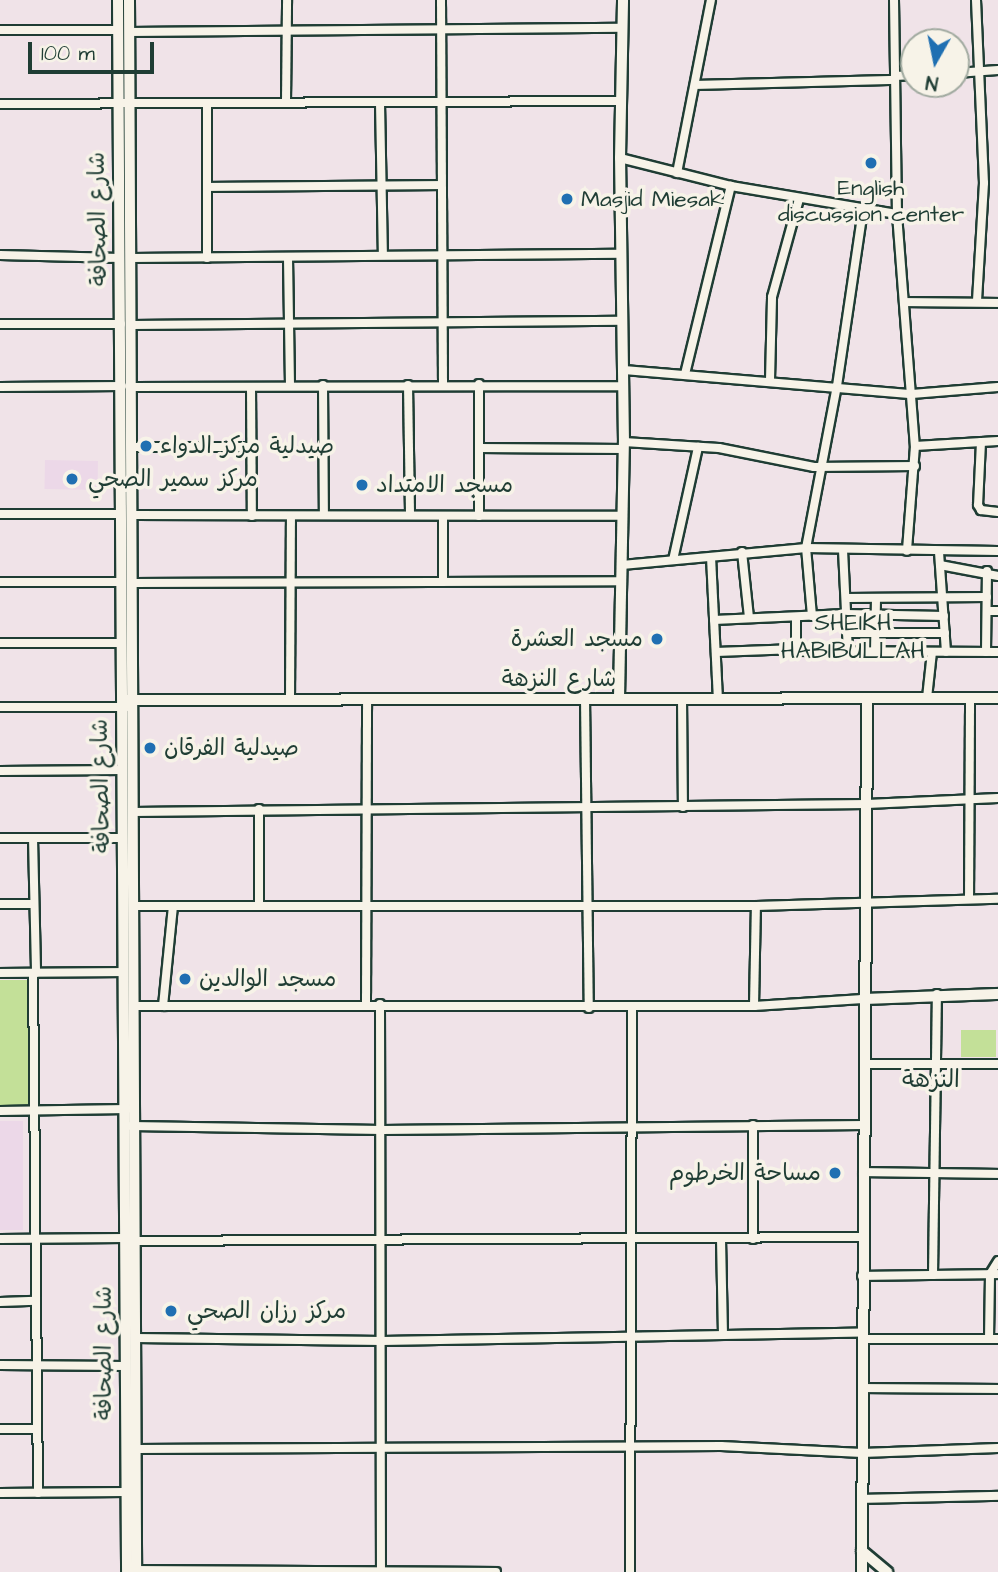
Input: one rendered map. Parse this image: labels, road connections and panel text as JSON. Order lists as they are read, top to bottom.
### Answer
{
  "streets": {
    "main road": ["شارع الصحافة"],
    "street": ["شارع النزهة"]
  },
  "crossings": [
    ["شارع الصحافة", "شارع النزهة"]
  ],
  "districts": ["SHEIKH HABIBULLAH", "النزهة"],
  "places": [
    "English discussion center",
    "Masjid Miesak",
    "صيدلية مركز الدواء",
    "مركز سمير الصحي",
    "مسجد الامتداد",
    "مسجد العشرة",
    "صيدلية الفرقان",
    "مسجد الوالدين",
    "مساحة الخرطوم",
    "مركز رزان الصحي"
  ],
  "scale_bar": "100 m",
  "north": "bottom"
}
